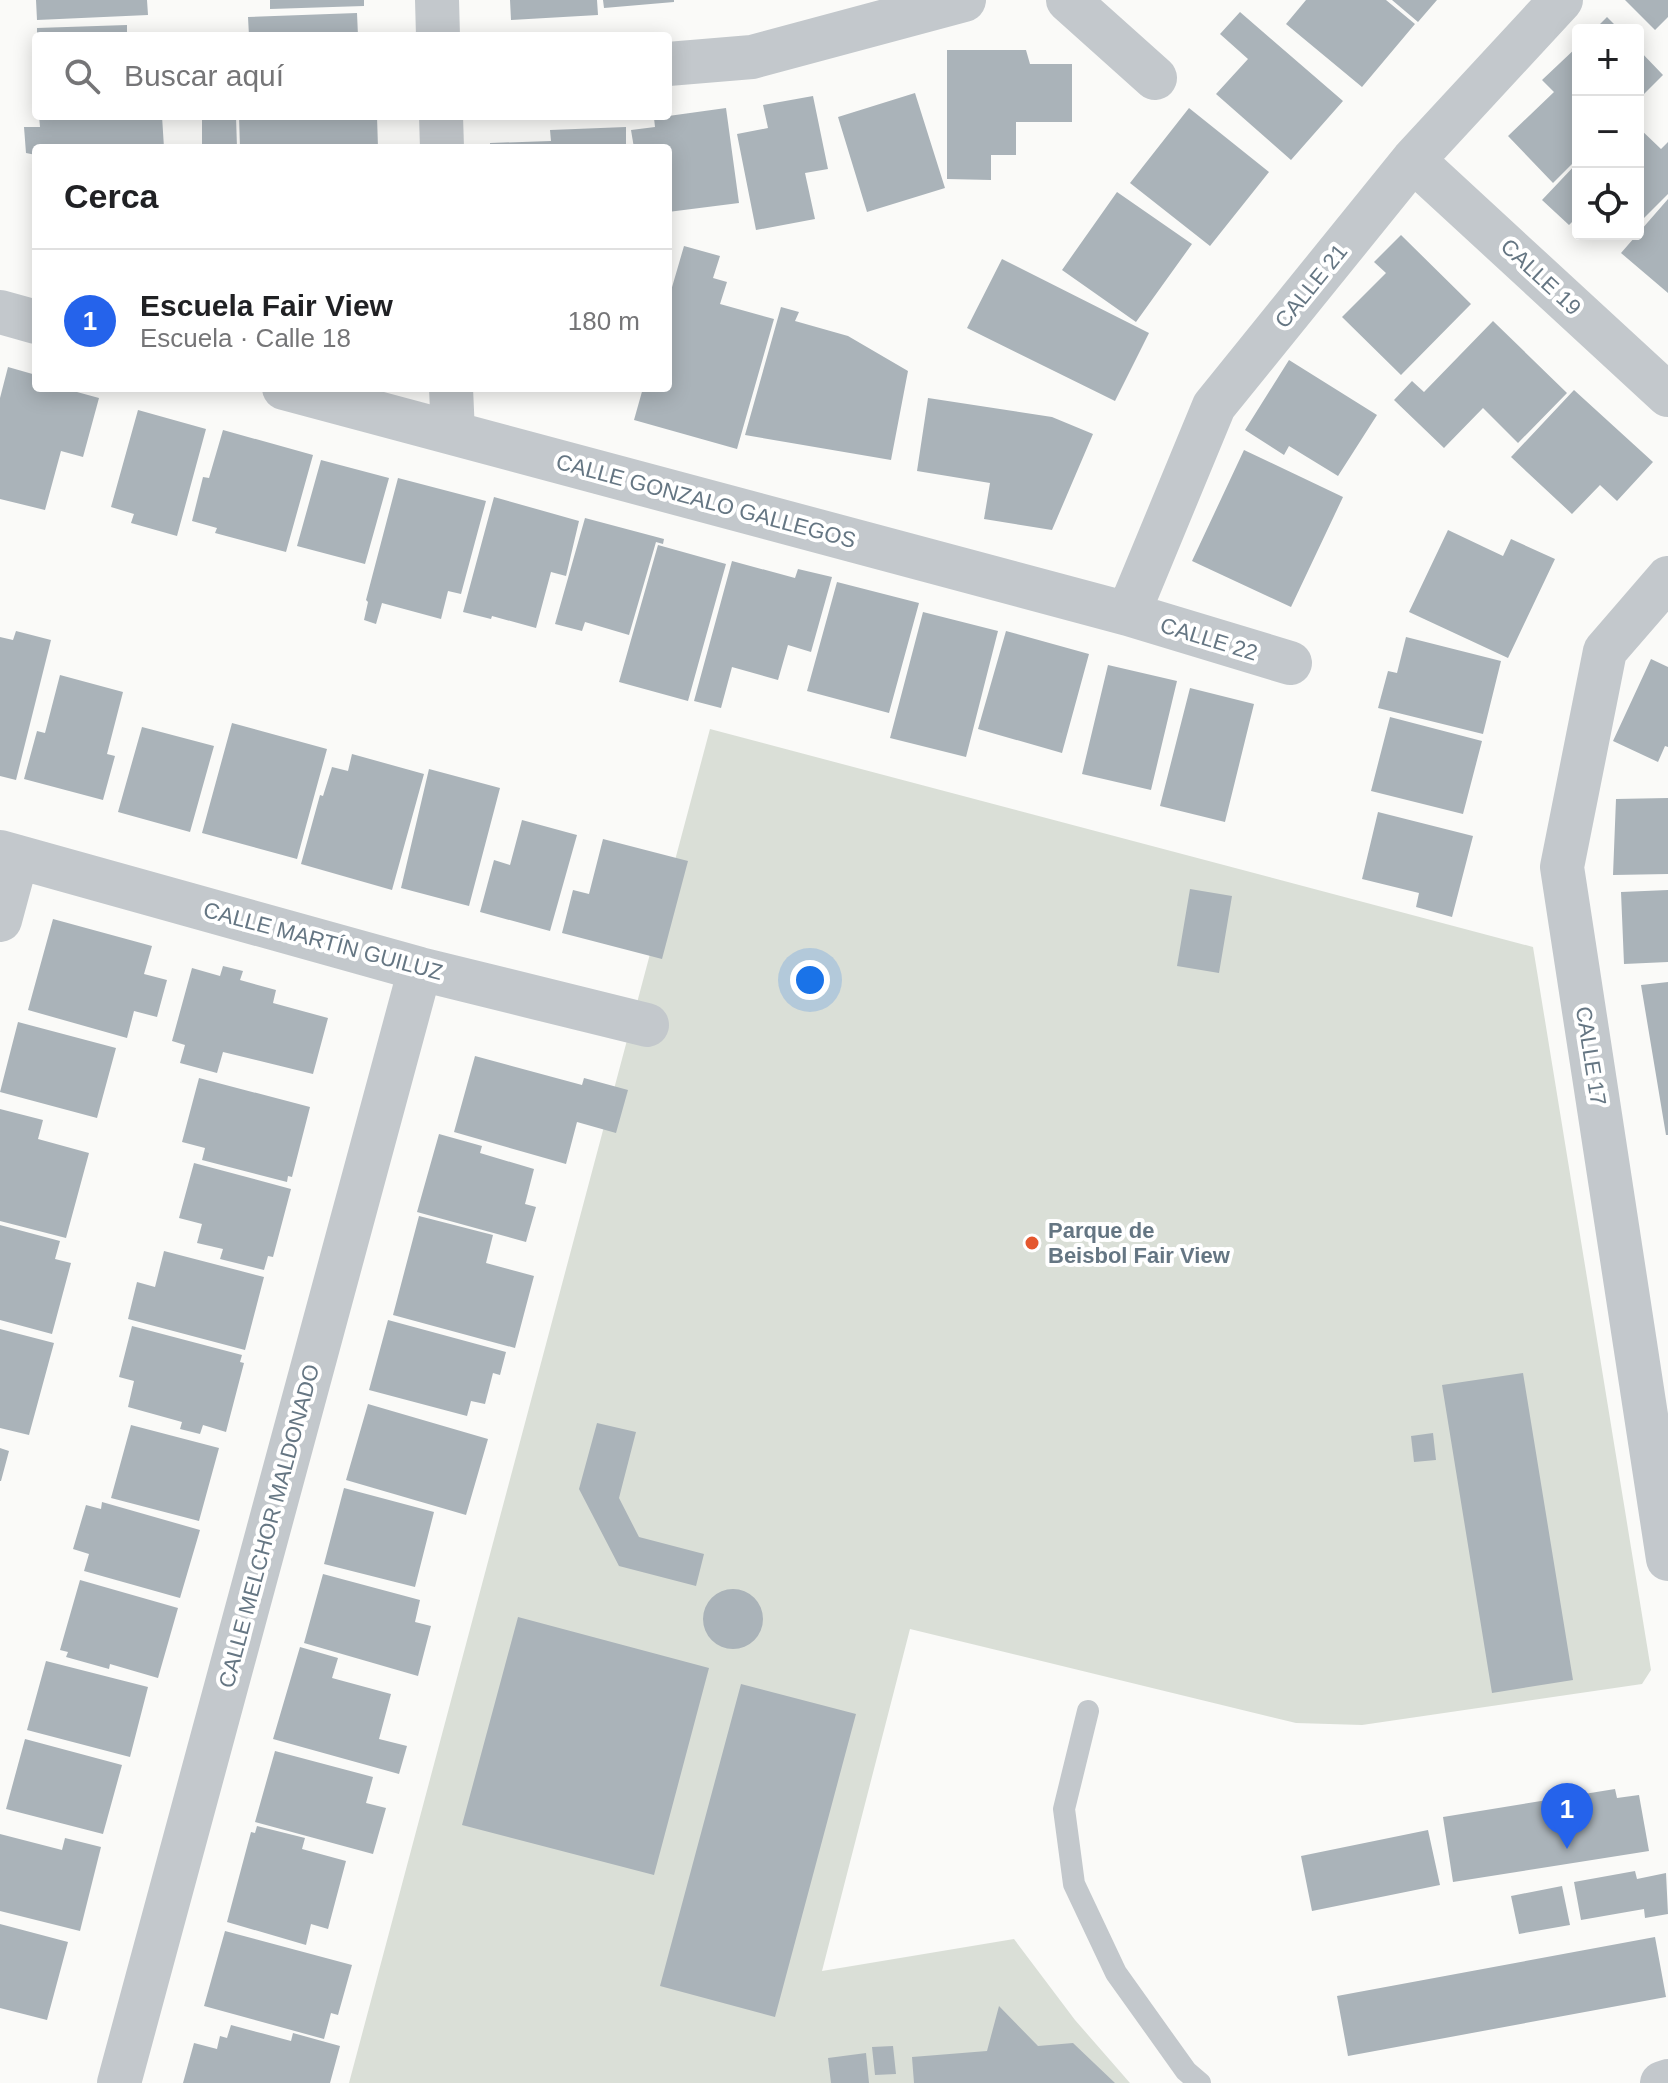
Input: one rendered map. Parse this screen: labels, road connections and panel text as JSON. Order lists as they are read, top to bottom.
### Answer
{
  "streets": {
    "street": [
      "CALLE 19",
      "CALLE 21",
      "CALLE GONZALO GALLEGOS",
      "CALLE 22",
      "CALLE MARTÍN GUILUZ",
      "CALLE 17",
      "CALLE MELCHOR MALDONADO"
    ]
  },
  "crossings": [
    ["CALLE 19", "CALLE 21"],
    ["CALLE 21", "CALLE GONZALO GALLEGOS"],
    ["CALLE 21", "CALLE 22"],
    ["CALLE GONZALO GALLEGOS", "CALLE 22"],
    ["CALLE MARTÍN GUILUZ", "CALLE MELCHOR MALDONADO"]
  ],
  "places": ["Parque de Beisbol Fair View"],
  "page": {
    "map_buttons": ["+", "−"],
    "search": "Buscar aquí",
    "heading": "Cerca",
    "list": [
      {
        "mark": "1",
        "name": "Escuela Fair View",
        "note": "Escuela · Calle 18",
        "value": "180 m"
      }
    ],
    "pins": "1"
  }
}
